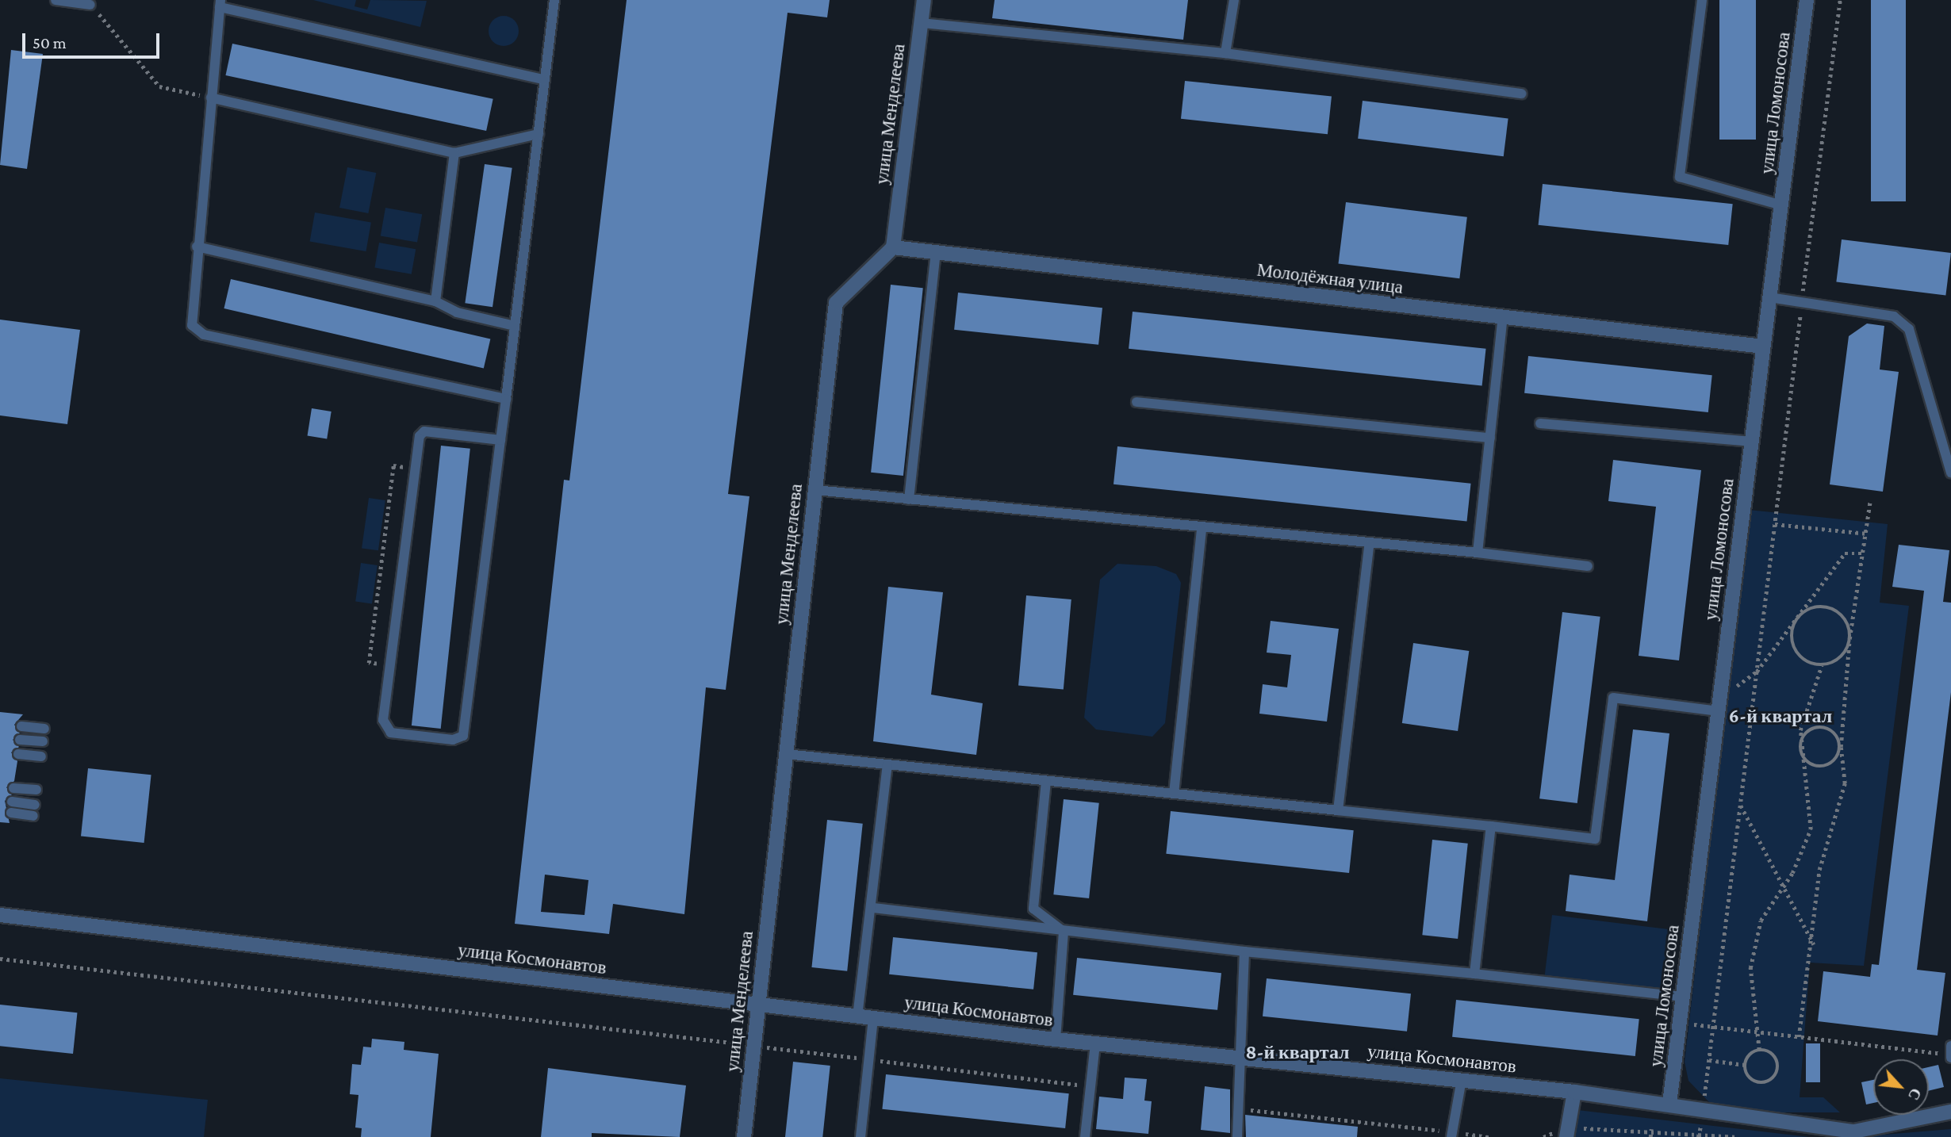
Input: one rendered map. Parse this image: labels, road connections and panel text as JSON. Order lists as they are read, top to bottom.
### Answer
{
  "streets": {
    "street": [
      "улица Ломоносова",
      "улица Менделеева",
      "Молодёжная улица",
      "улица Космонавтов"
    ]
  },
  "crossings": [
    ["улица Ломоносова", "Молодёжная улица"],
    ["улица Ломоносова", "улица Космонавтов"],
    ["улица Менделеева", "Молодёжная улица"],
    ["улица Менделеева", "улица Космонавтов"]
  ],
  "districts": ["6-й квартал", "8-й квартал"],
  "scale_bar": "50 m",
  "north": "bottom right"
}
